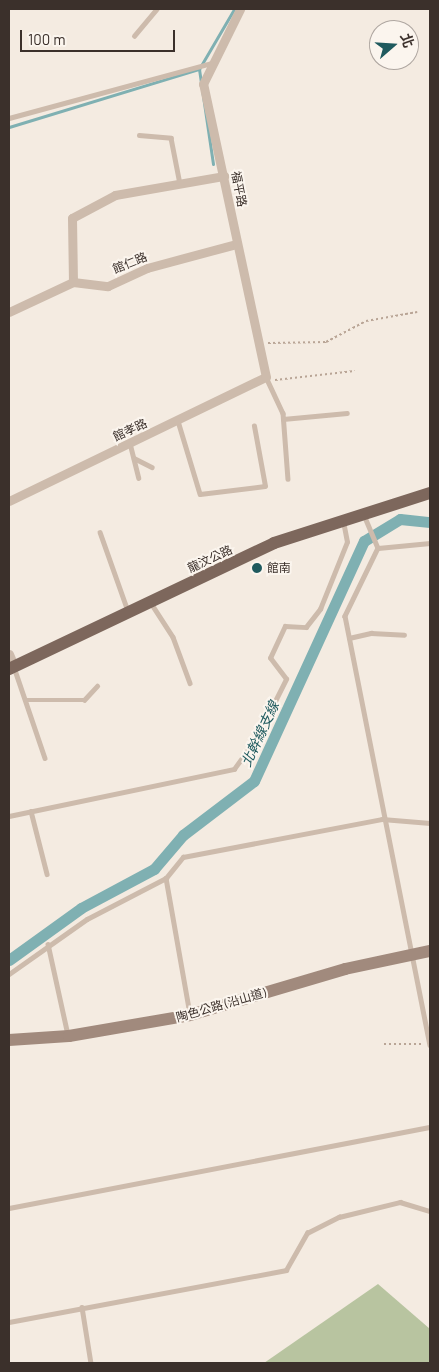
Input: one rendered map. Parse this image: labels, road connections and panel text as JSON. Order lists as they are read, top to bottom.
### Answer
{
  "streets": {
    "main road": ["龍汶公路", "陶色公路 (沿山道)"],
    "street": ["福平路", "館仁路", "館孝路"]
  },
  "crossings": [
    ["福平路", "館仁路"],
    ["福平路", "館孝路"]
  ],
  "water": ["北幹線支線"],
  "places": ["館南"],
  "scale_bar": "100 m",
  "north": "right"
}
